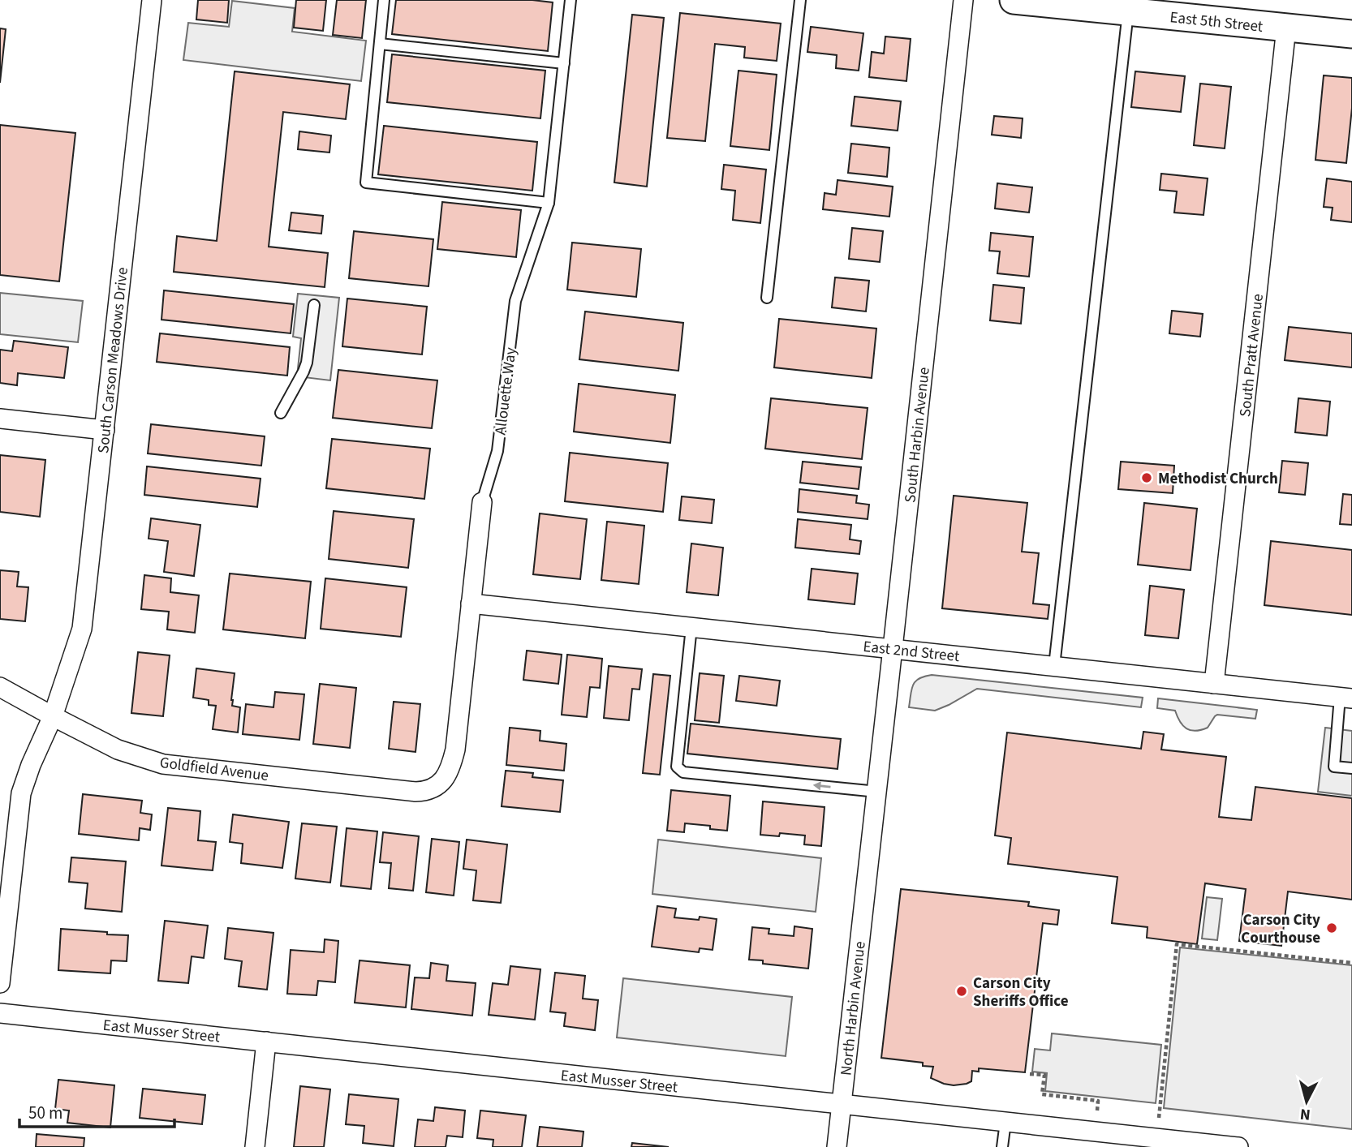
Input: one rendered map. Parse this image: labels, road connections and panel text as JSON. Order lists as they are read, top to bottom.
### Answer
{
  "streets": {
    "main road": ["East 5th Street"],
    "street": [
      "South Pratt Avenue",
      "South Carson Meadows Drive",
      "Allouette Way",
      "South Harbin Avenue",
      "East 2nd Street",
      "Goldfield Avenue",
      "North Harbin Avenue",
      "East Musser Street"
    ]
  },
  "crossings": [
    ["East 5th Street", "South Pratt Avenue"],
    ["South Pratt Avenue", "East 2nd Street"],
    ["South Carson Meadows Drive", "Goldfield Avenue"],
    ["Allouette Way", "East 2nd Street"],
    ["Allouette Way", "Goldfield Avenue"],
    ["South Harbin Avenue", "East 2nd Street"],
    ["South Harbin Avenue", "North Harbin Avenue"],
    ["North Harbin Avenue", "East Musser Street"]
  ],
  "places": ["Methodist Church", "Carson City Courthouse", "Carson City Sheriffs Office"],
  "scale_bar": "50 m",
  "north": "bottom"
}
